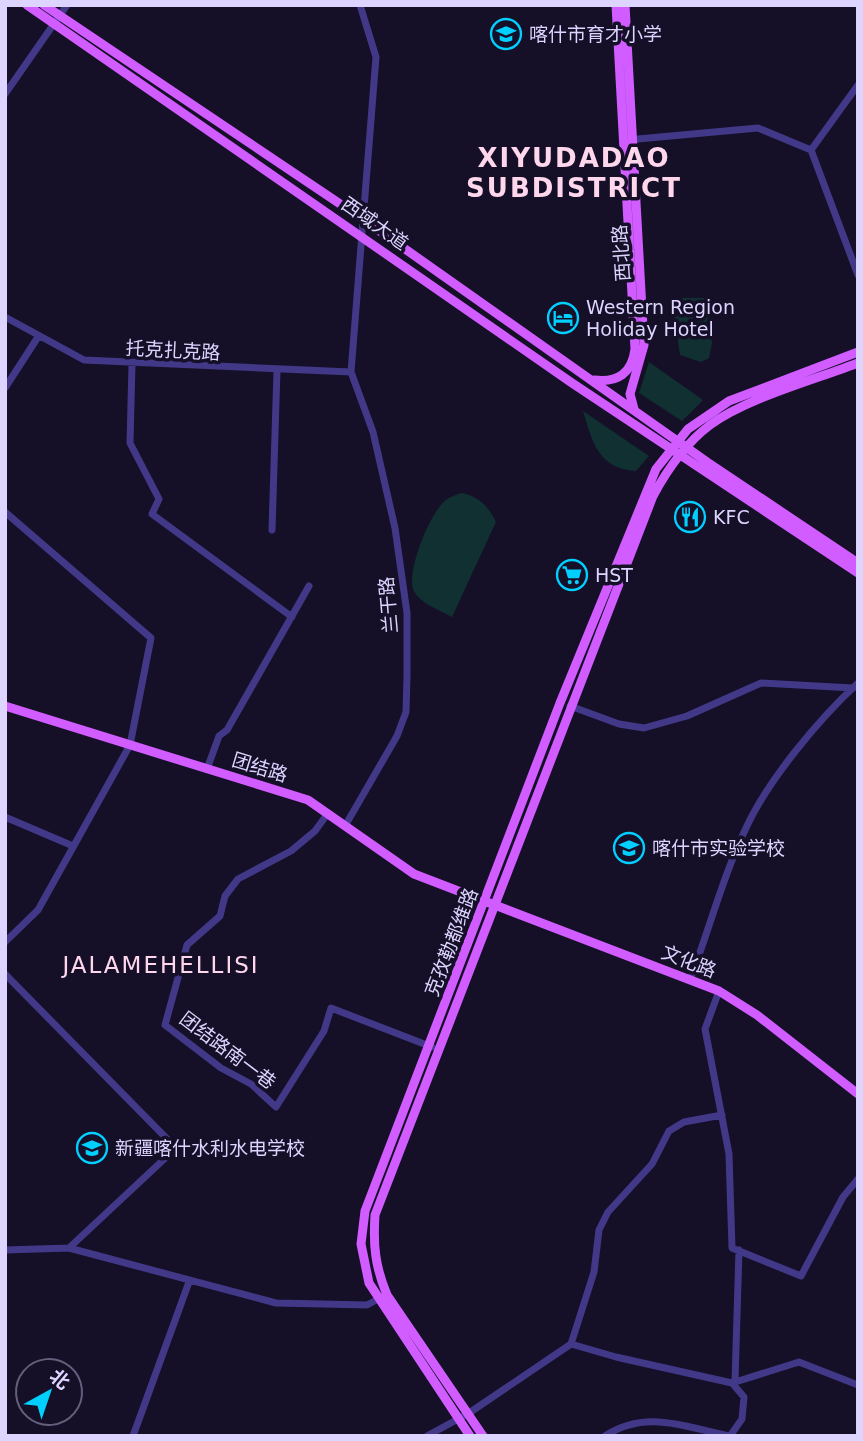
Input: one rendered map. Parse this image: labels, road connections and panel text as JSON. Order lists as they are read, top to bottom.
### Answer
{
  "streets": {
    "main road": [
      "西域大道",
      "西北路",
      "团结路",
      "克孜勒都维路",
      "文化路"
    ],
    "street": ["托克扎克路", "兰干路", "团结路南一巷"]
  },
  "crossings": [
    ["西域大道", "西北路"],
    ["西域大道", "克孜勒都维路"],
    ["托克扎克路", "兰干路"],
    ["兰干路", "团结路"],
    ["团结路", "克孜勒都维路"],
    ["团结路", "文化路"],
    ["团结路", "团结路南一巷"],
    ["克孜勒都维路", "文化路"],
    ["克孜勒都维路", "团结路南一巷"]
  ],
  "districts": ["XIYUDADAO SUBDISTRICT", "JALAMEHELLISI"],
  "places": {
    "school or university": ["喀什市育才小学", "喀什市实验学校", "新疆喀什水利水电学校"],
    "hotel": ["Western Region Holiday Hotel"],
    "restaurant": ["KFC"],
    "supermarket": ["HST"]
  },
  "north": "top right"
}
